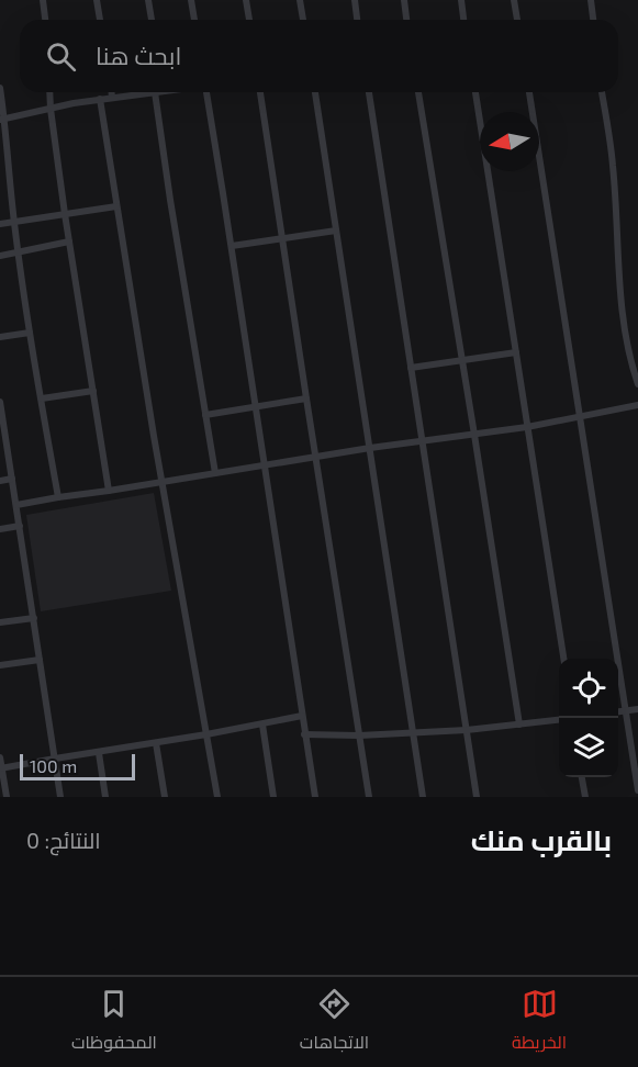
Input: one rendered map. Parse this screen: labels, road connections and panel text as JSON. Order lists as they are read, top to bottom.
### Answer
{
  "scale_bar": "100 m",
  "north": "left",
  "page": {
    "search": "ابحث هنا",
    "scale": "100 m",
    "heading": ["بالقرب منك", "النتائج: 0"],
    "nav": ["الخريطة", "الاتجاهات", "المحفوظات"]
  }
}
